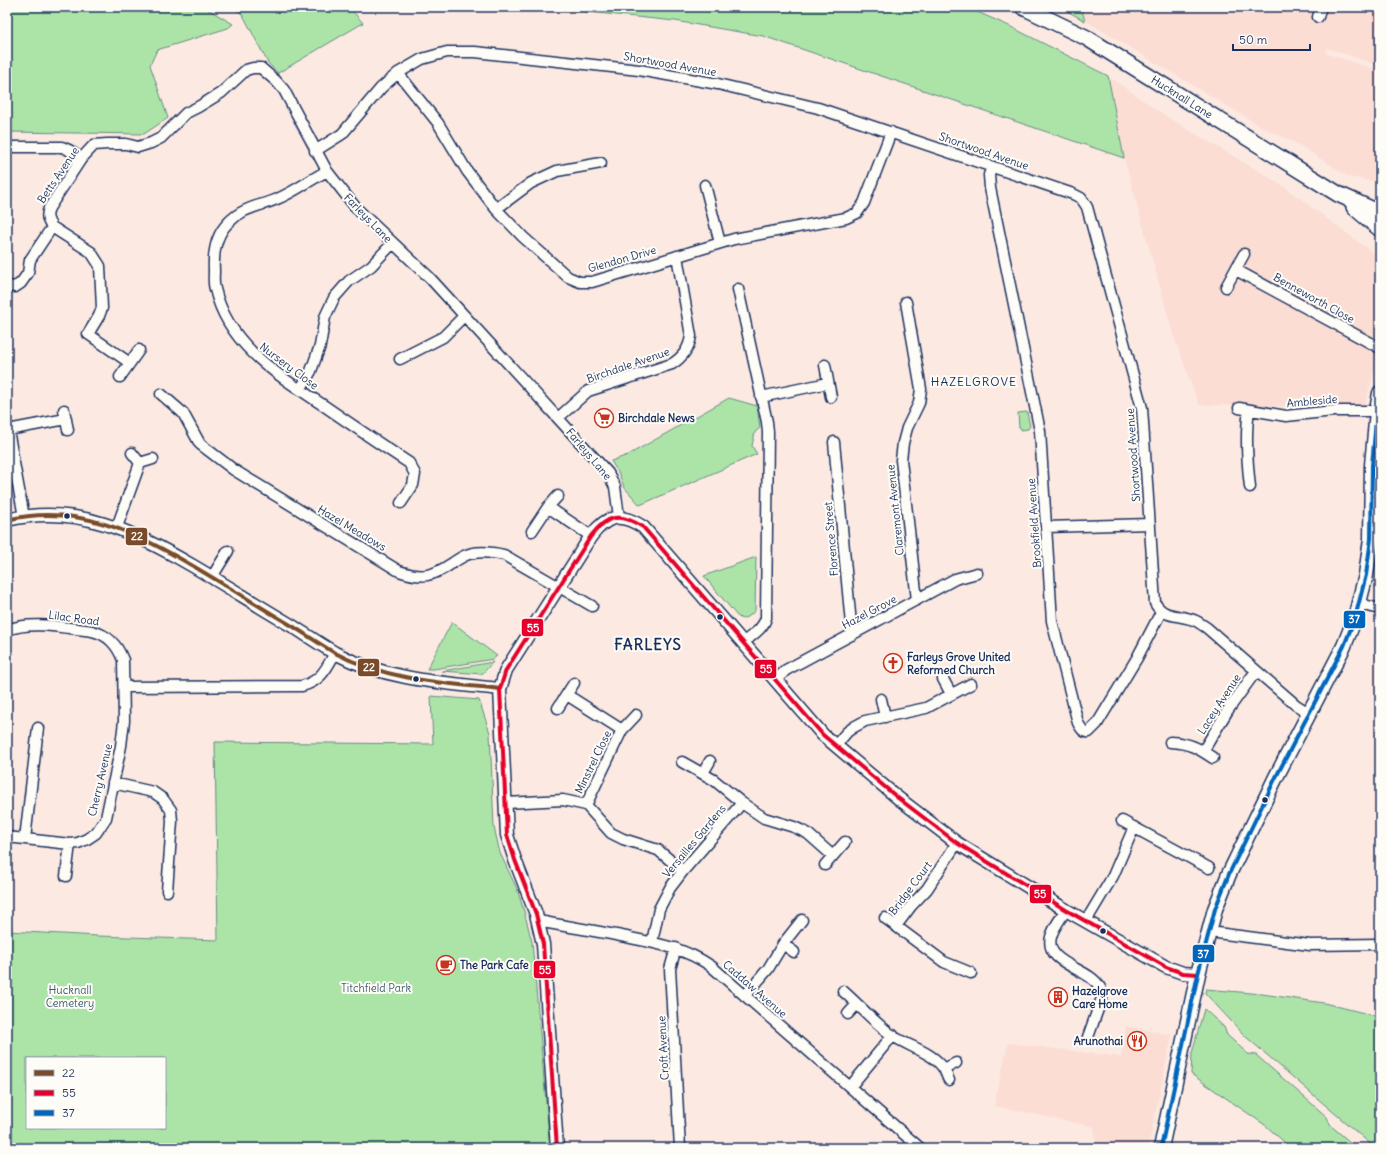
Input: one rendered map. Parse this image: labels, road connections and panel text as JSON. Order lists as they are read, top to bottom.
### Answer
{
  "streets": {
    "main road": ["Hucknall Lane"],
    "street": [
      "Shortwood Avenue",
      "Betts Avenue",
      "Farleys Lane",
      "Glendon Drive",
      "Benneworth Close",
      "Birchdale Avenue",
      "Nursery Close",
      "Ambleside",
      "Claremont Avenue",
      "Brookfield Avenue",
      "Hazel Meadows",
      "Florence Street",
      "Hazel Grove",
      "Lilac Road",
      "Lacey Avenue",
      "Minstrel Close",
      "Cherry Avenue",
      "Versailles Gardens",
      "Bridge Court",
      "Caddaw Avenue",
      "Croft Avenue"
    ]
  },
  "crossings": [
    ["Shortwood Avenue", "Farleys Lane"],
    ["Shortwood Avenue", "Glendon Drive"],
    ["Shortwood Avenue", "Brookfield Avenue"],
    ["Betts Avenue", "Farleys Lane"],
    ["Farleys Lane", "Birchdale Avenue"],
    ["Farleys Lane", "Nursery Close"],
    ["Glendon Drive", "Birchdale Avenue"],
    ["Claremont Avenue", "Hazel Grove"],
    ["Florence Street", "Hazel Grove"],
    ["Lilac Road", "Cherry Avenue"],
    ["Versailles Gardens", "Caddaw Avenue"],
    ["Caddaw Avenue", "Croft Avenue"]
  ],
  "districts": ["HAZELGROVE", "FARLEYS"],
  "parks": ["Titchfield Park", "Hucknall Cemetery"],
  "places": {
    "supermarket": ["Birchdale News"],
    "church": ["Farleys Grove United Reformed Church"],
    "cafe": ["The Park Cafe"],
    "building": ["Hazelgrove Care Home"],
    "restaurant": ["Arunothai"]
  },
  "lines": ["transit line 37", "transit line 22", "transit line 55"],
  "legend": ["22", "55", "37"],
  "scale_bar": "50 m"
}
